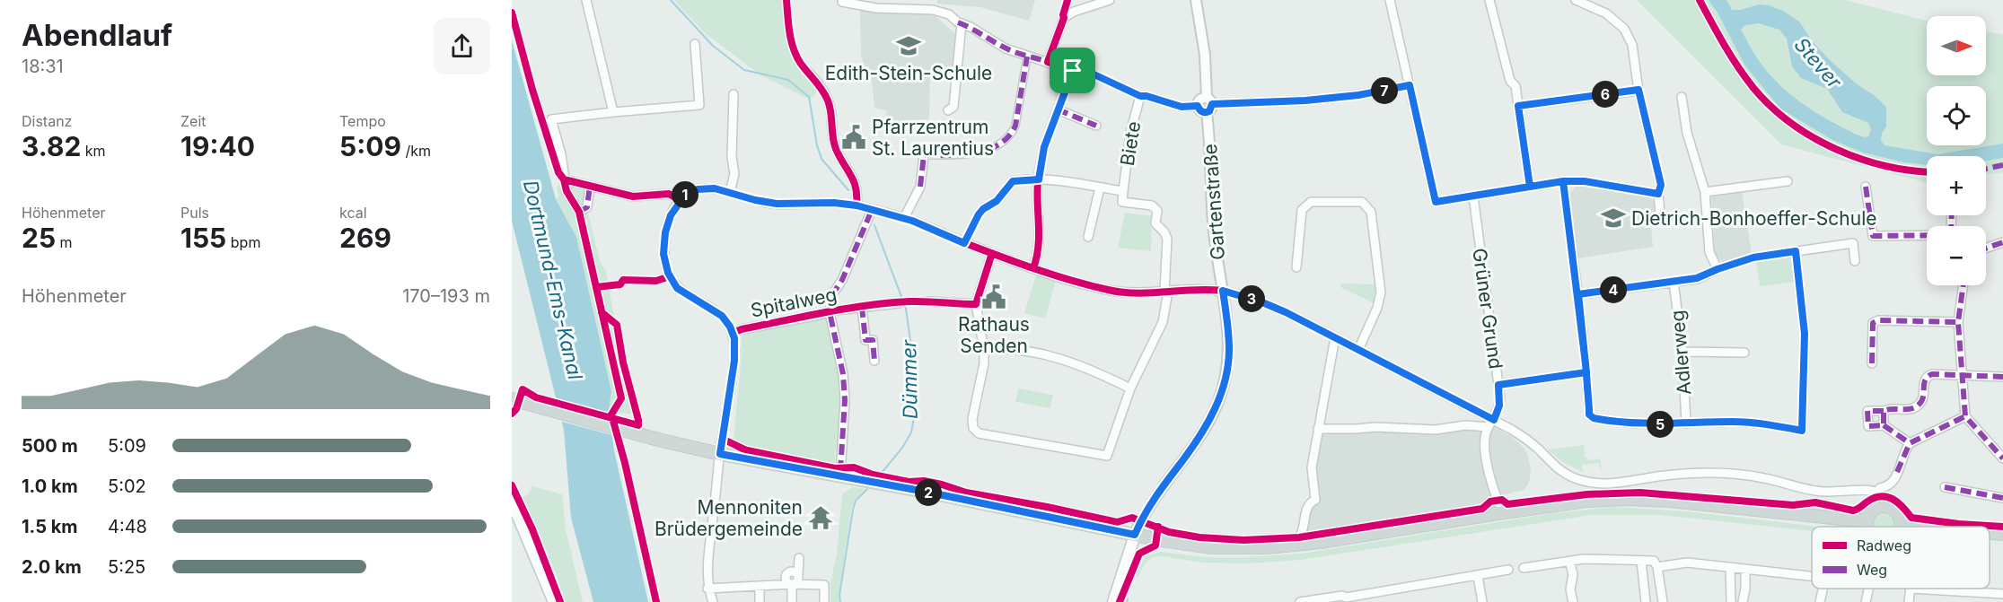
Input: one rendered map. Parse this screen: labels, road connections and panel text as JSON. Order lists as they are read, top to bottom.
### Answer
{
  "streets": {
    "street": [
      "Biete",
      "Gartenstraße",
      "Spitalweg",
      "Grüner Grund",
      "Adlerweg"
    ]
  },
  "water": ["Stever", "Dortmund-Ems-Kanal", "Dümmer"],
  "places": {
    "school or university": ["Edith-Stein-Schule", "Dietrich-Bonhoeffer-Schule"],
    "public building": ["Pfarrzentrum St. Laurentius", "Rathaus Senden"],
    "temple": ["Mennoniten Brüdergemeinde"]
  },
  "legend": ["Radweg", "Weg"],
  "north": "right",
  "page": {
    "heading": ["Abendlauf", "18:31"],
    "map_buttons": ["+", "−"],
    "pins": [
      "7",
      "6",
      "1",
      "4",
      "3",
      "5",
      "2"
    ],
    "stats": [
      ["Distanz", "3.82 km"],
      ["Zeit", "19:40"],
      ["Tempo", "5:09 /km"],
      ["Höhenmeter", "25 m"],
      ["Puls", "155 bpm"],
      ["kcal", "269"]
    ],
    "chart": ["Höhenmeter", "170–193 m"],
    "list": [
      {
        "name": "500 m",
        "note": "5:09"
      },
      {
        "name": "1.0 km",
        "note": "5:02"
      },
      {
        "name": "1.5 km",
        "note": "4:48"
      },
      {
        "name": "2.0 km",
        "note": "5:25"
      }
    ]
  }
}
